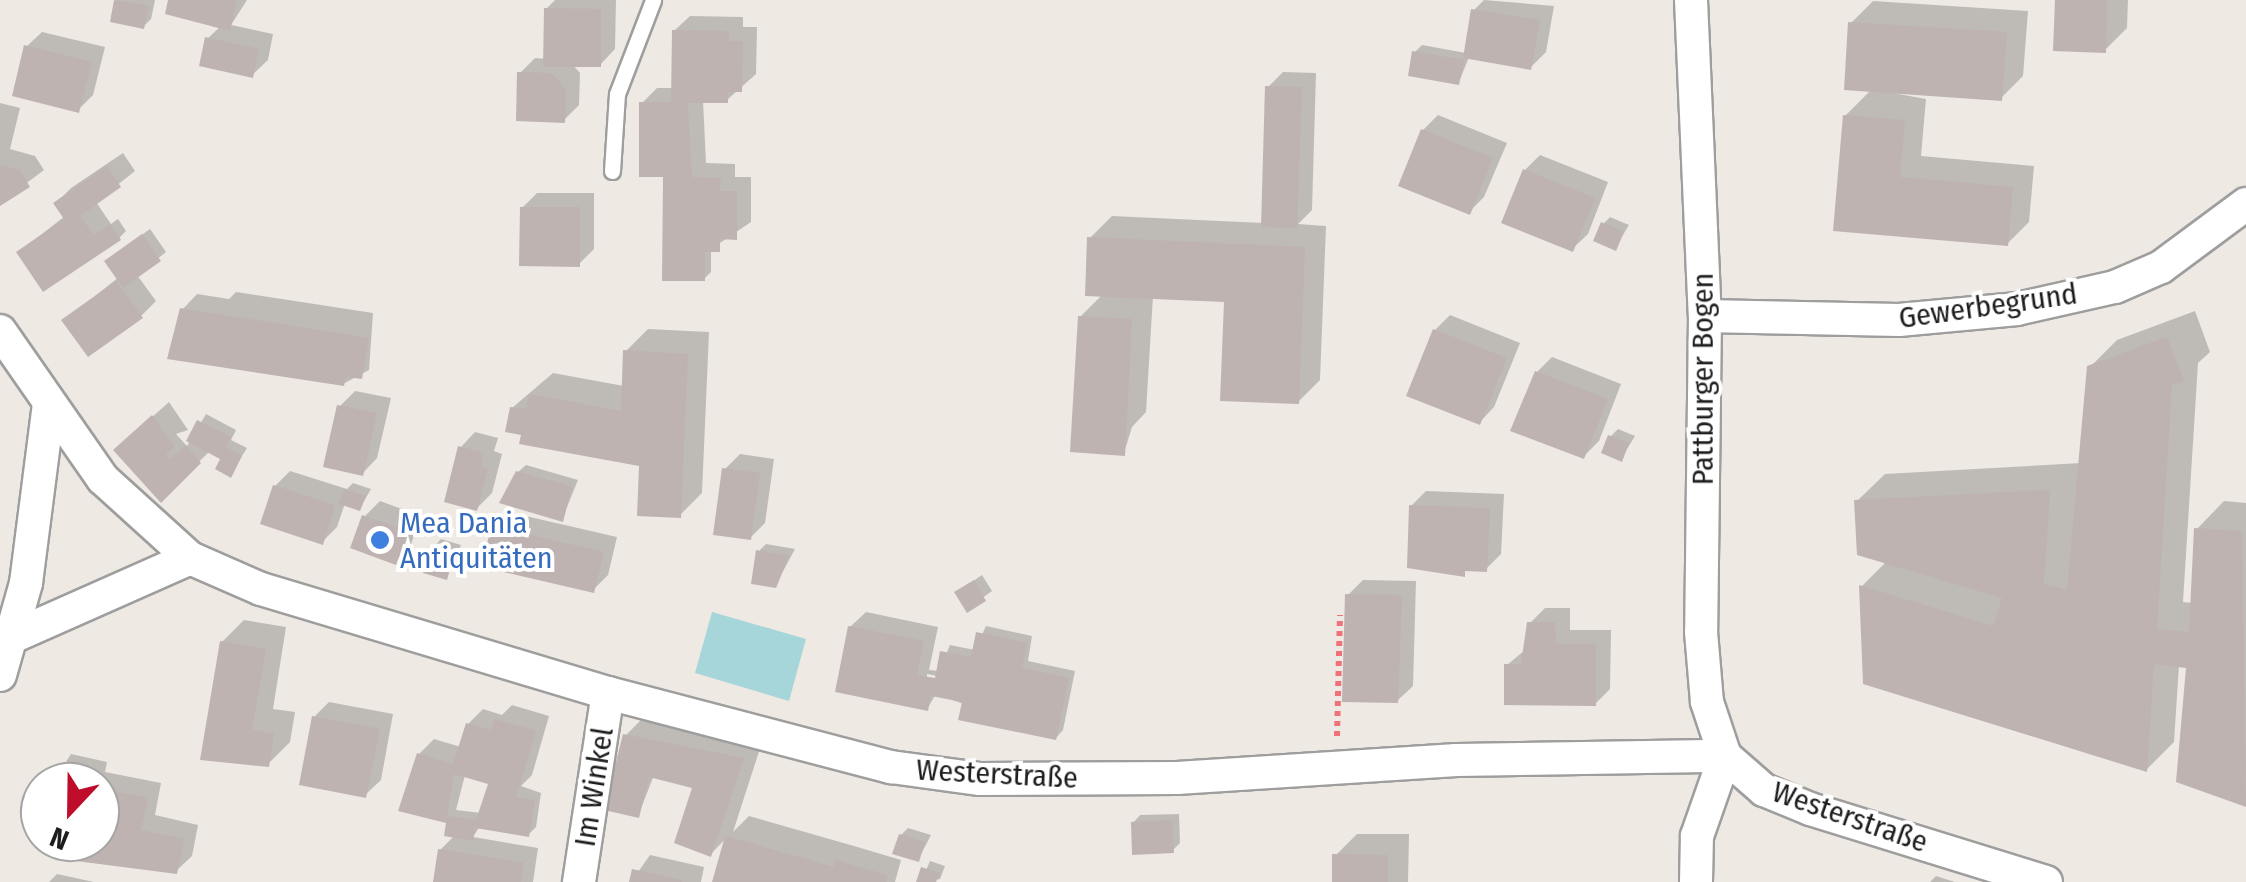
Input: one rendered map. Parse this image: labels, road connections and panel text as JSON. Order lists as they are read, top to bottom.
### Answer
{
  "streets": {
    "street": [
      "Gewerbegrund",
      "Pattburger Bogen",
      "Westerstraße",
      "Im Winkel"
    ]
  },
  "crossings": [
    ["Gewerbegrund", "Pattburger Bogen"],
    ["Pattburger Bogen", "Westerstraße"],
    ["Westerstraße", "Im Winkel"]
  ],
  "places": ["Mea Dania Antiquitäten"],
  "north": "bottom"
}
